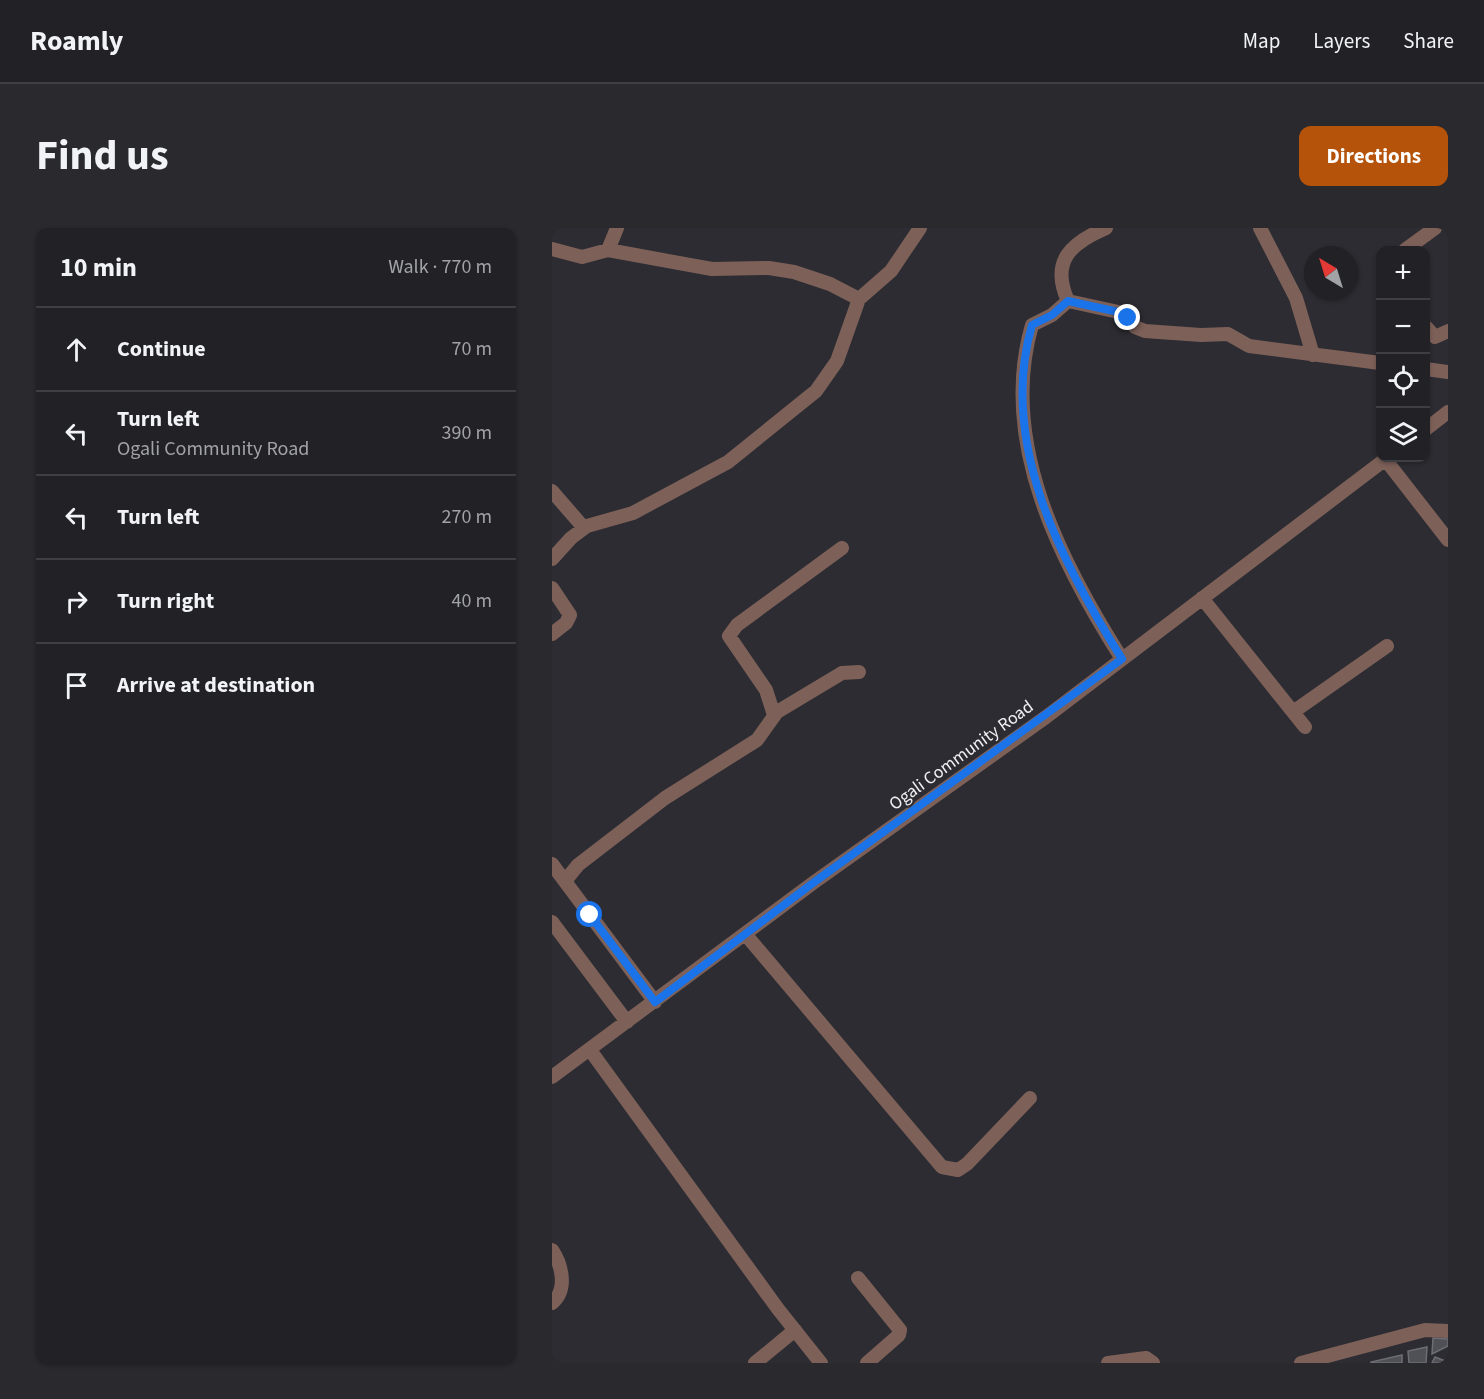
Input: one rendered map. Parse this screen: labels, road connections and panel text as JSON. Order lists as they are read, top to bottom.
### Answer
{
  "streets": {
    "street": ["Ogali Community Road"]
  },
  "north": "top left",
  "page": {
    "header": "Roamly",
    "nav": ["Map", "Layers", "Share"],
    "title": "Find us",
    "buttons": "Directions",
    "heading": ["10 min", "Walk · 770 m"],
    "map_buttons": ["+", "−"],
    "list": [
      ["Continue", "70 m"],
      ["Turn left", "Ogali Community Road", "390 m"],
      ["Turn left", "270 m"],
      ["Turn right", "40 m"],
      "Arrive at destination"
    ]
  }
}
